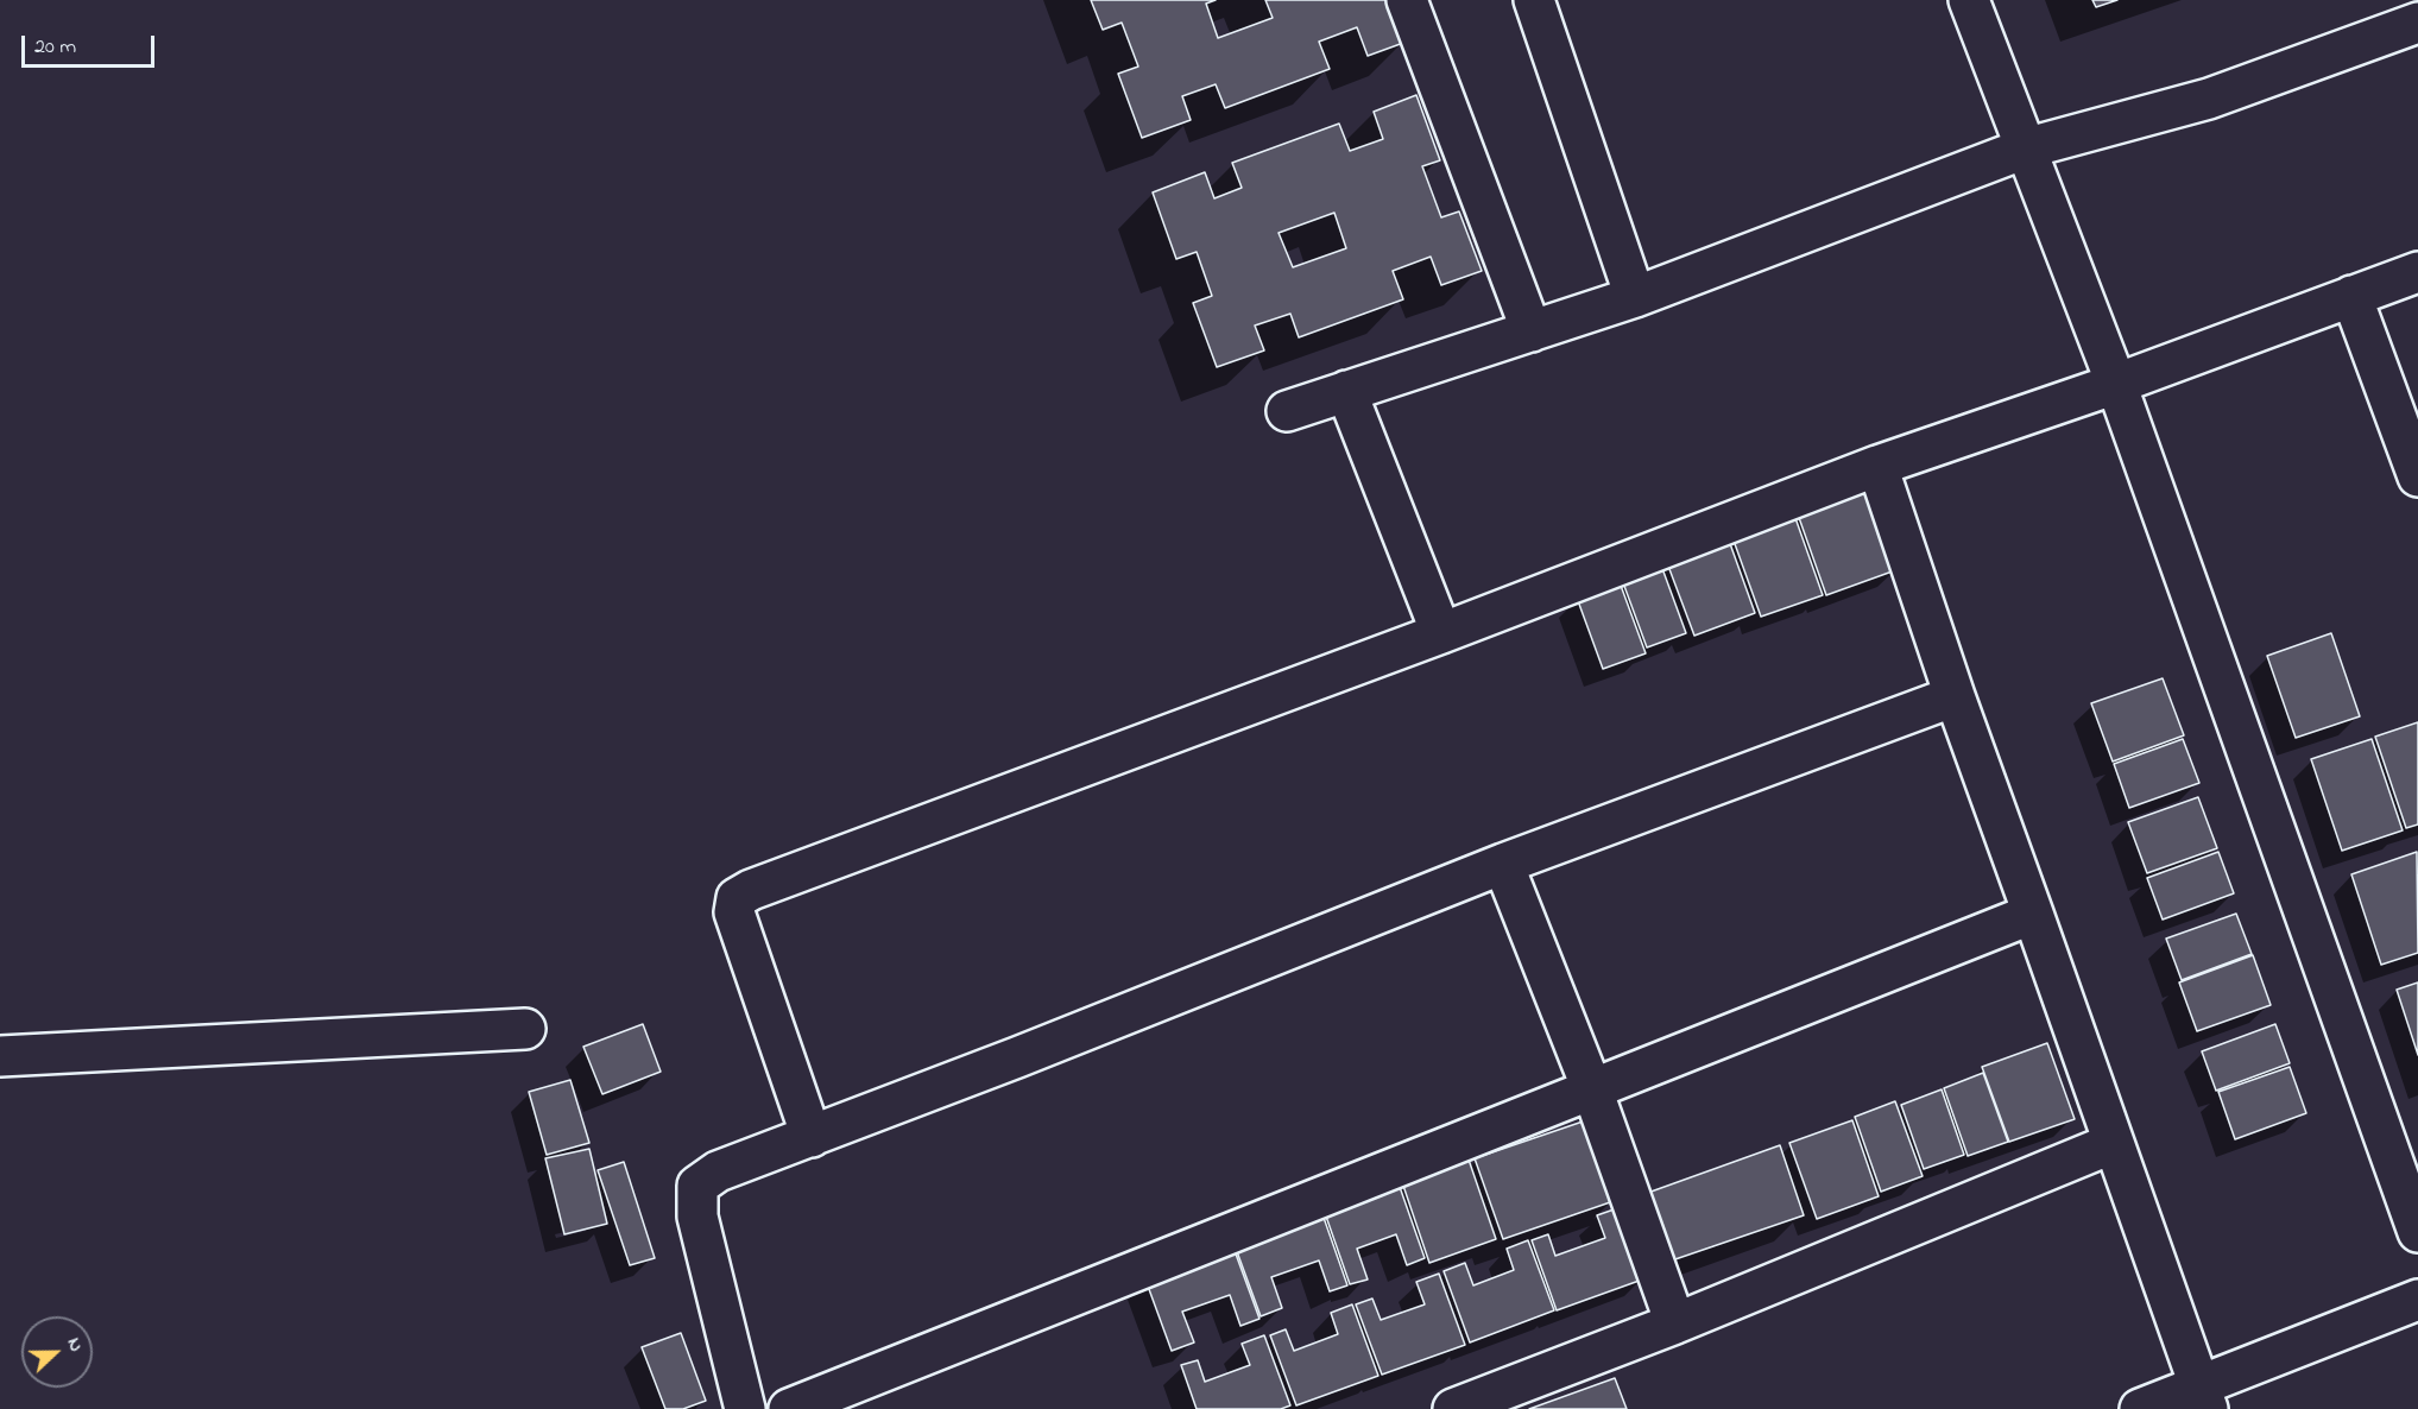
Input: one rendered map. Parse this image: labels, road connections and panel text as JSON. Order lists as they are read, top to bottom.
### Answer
{
  "scale_bar": "20 m",
  "north": "right"
}
